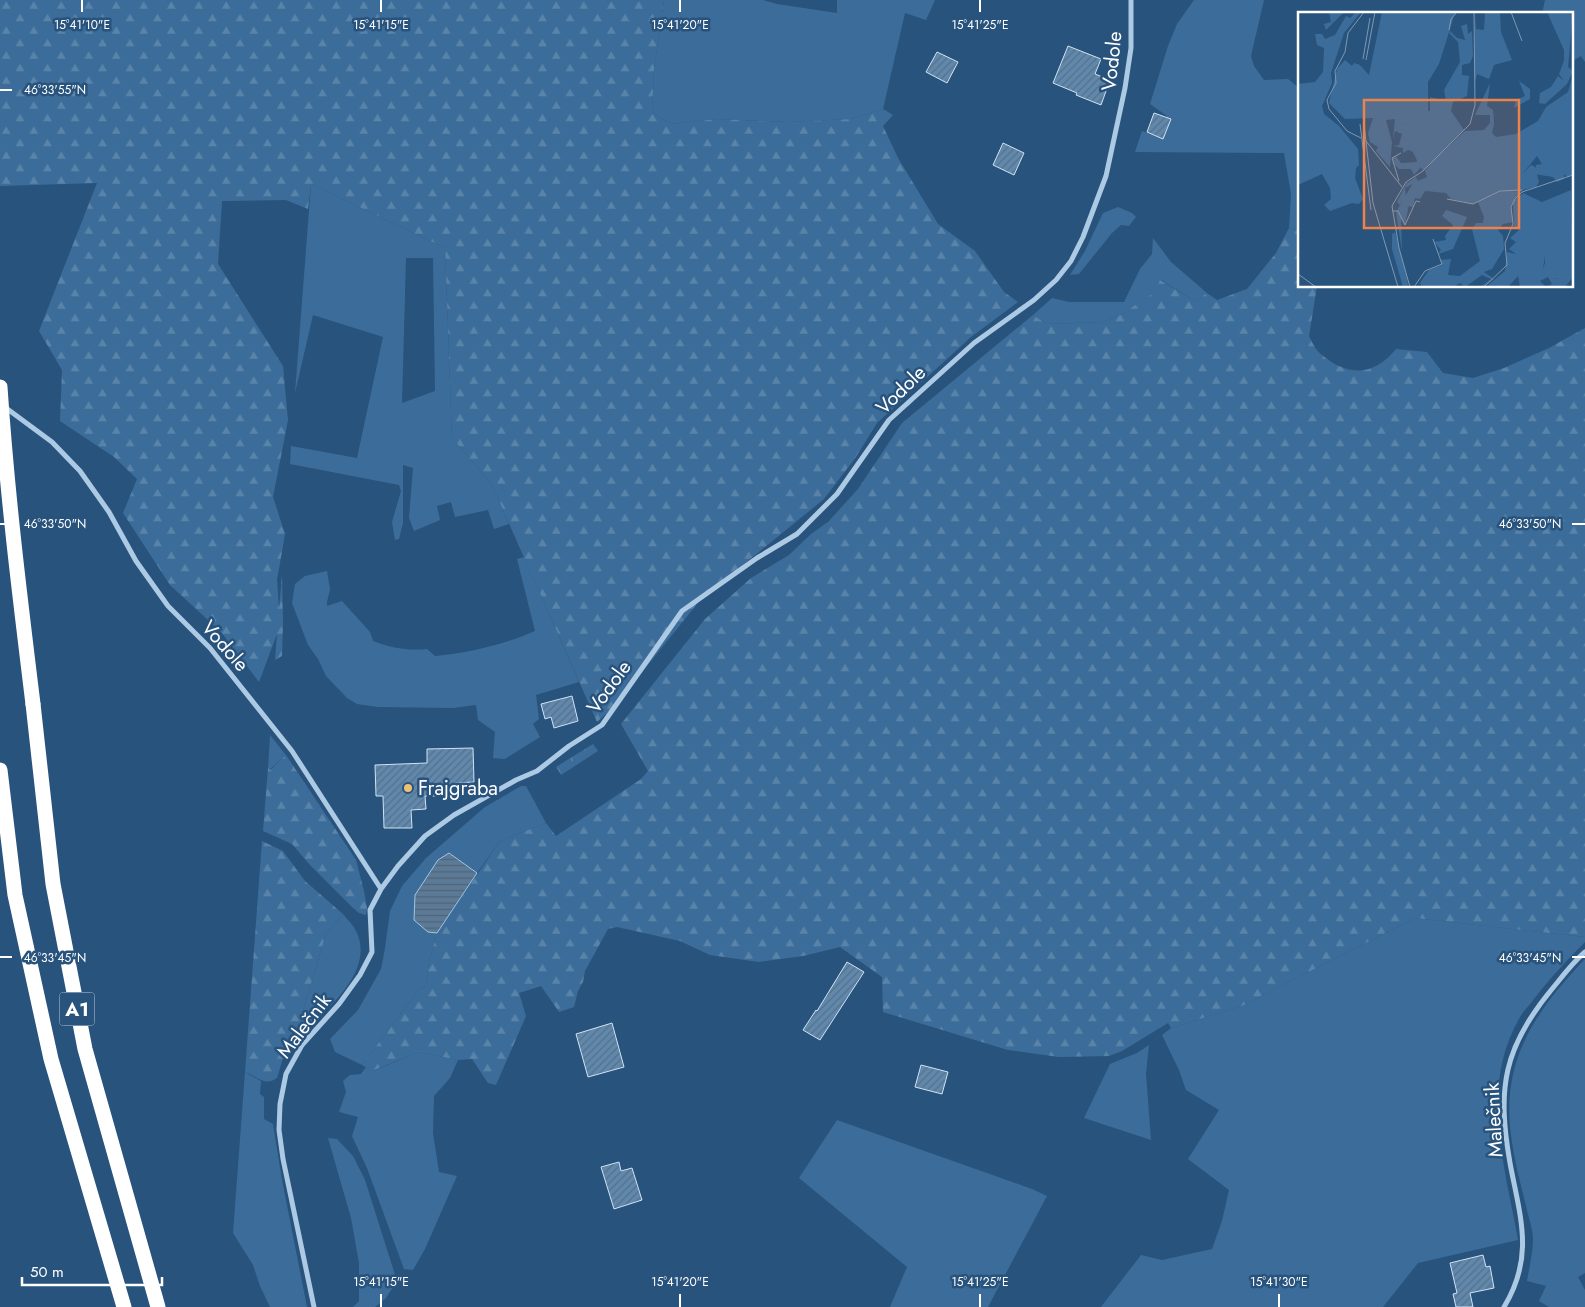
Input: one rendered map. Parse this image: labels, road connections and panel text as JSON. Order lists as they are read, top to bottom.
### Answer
{
  "streets": {
    "highway": ["A1"],
    "street": ["Vodole", "Malečnik"]
  },
  "crossings": [
    ["Vodole", "Malečnik"]
  ],
  "places": ["Frajgraba"],
  "scale_bar": "50 m",
  "coordinates": [
    "15°41'10\"E",
    "15°41'15\"E",
    "15°41'20\"E",
    "15°41'25\"E",
    "46°33'55\"N",
    "46°33'50\"N",
    "46°33'45\"N",
    "15°41'30\"E"
  ]
}
